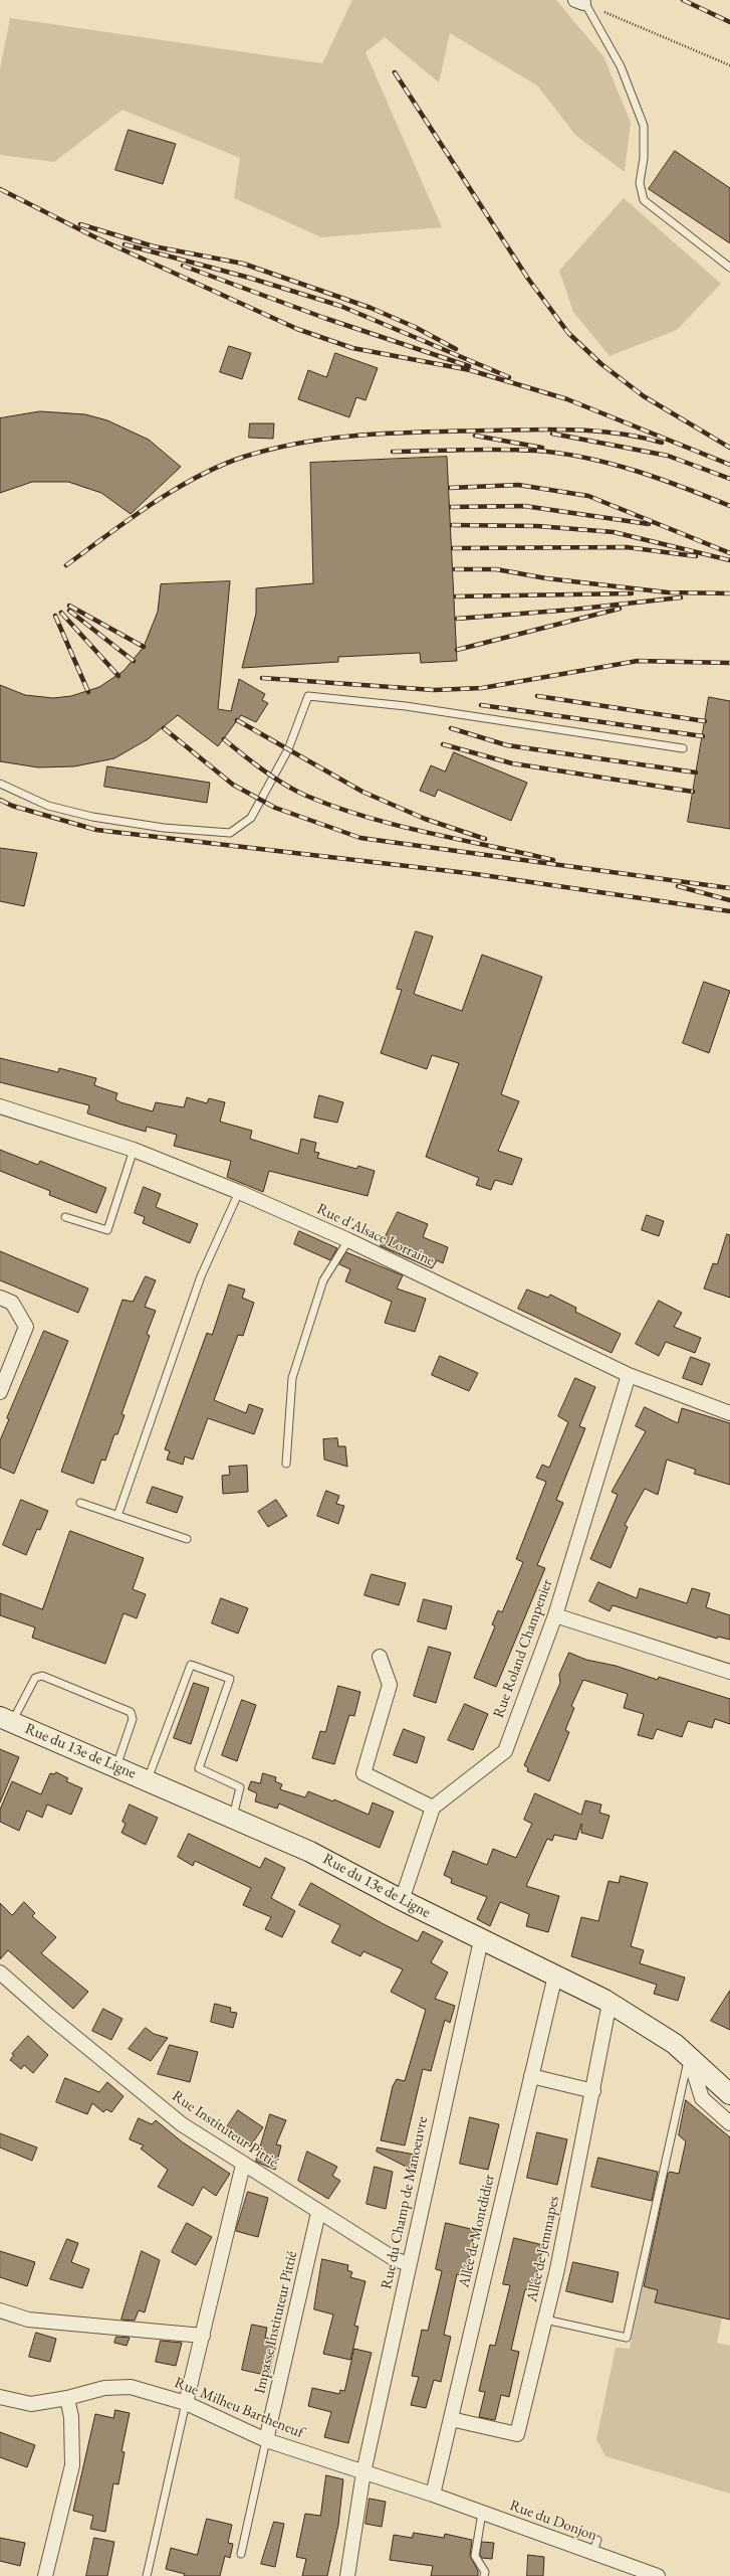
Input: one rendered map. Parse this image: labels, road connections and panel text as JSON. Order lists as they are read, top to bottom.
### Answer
{
  "streets": {
    "main road": ["Rue du 13e de Ligne"],
    "street": [
      "Rue d'Alsace Lorraine",
      "Rue Roland Champenier",
      "Rue Instituteur Pittié",
      "Rue du Champ de Manoeuvre",
      "Allée de Montdidier",
      "Allée de Jemmapes",
      "Impasse Instituteur Pittié",
      "Rue Milheu Bartheneuf",
      "Rue du Donjon"
    ]
  },
  "crossings": [
    ["Rue d'Alsace Lorraine", "Rue Roland Champenier"],
    ["Rue du 13e de Ligne", "Rue du Champ de Manoeuvre"],
    ["Rue du 13e de Ligne", "Allée de Montdidier"],
    ["Rue du 13e de Ligne", "Allée de Jemmapes"],
    ["Rue Instituteur Pittié", "Rue du Champ de Manoeuvre"],
    ["Rue Instituteur Pittié", "Impasse Instituteur Pittié"],
    ["Rue du Champ de Manoeuvre", "Rue Milheu Bartheneuf"],
    ["Allée de Montdidier", "Allée de Jemmapes"],
    ["Allée de Montdidier", "Rue Milheu Bartheneuf"],
    ["Allée de Montdidier", "Rue du Donjon"],
    ["Impasse Instituteur Pittié", "Rue Milheu Bartheneuf"],
    ["Rue Milheu Bartheneuf", "Rue du Donjon"]
  ]
}
